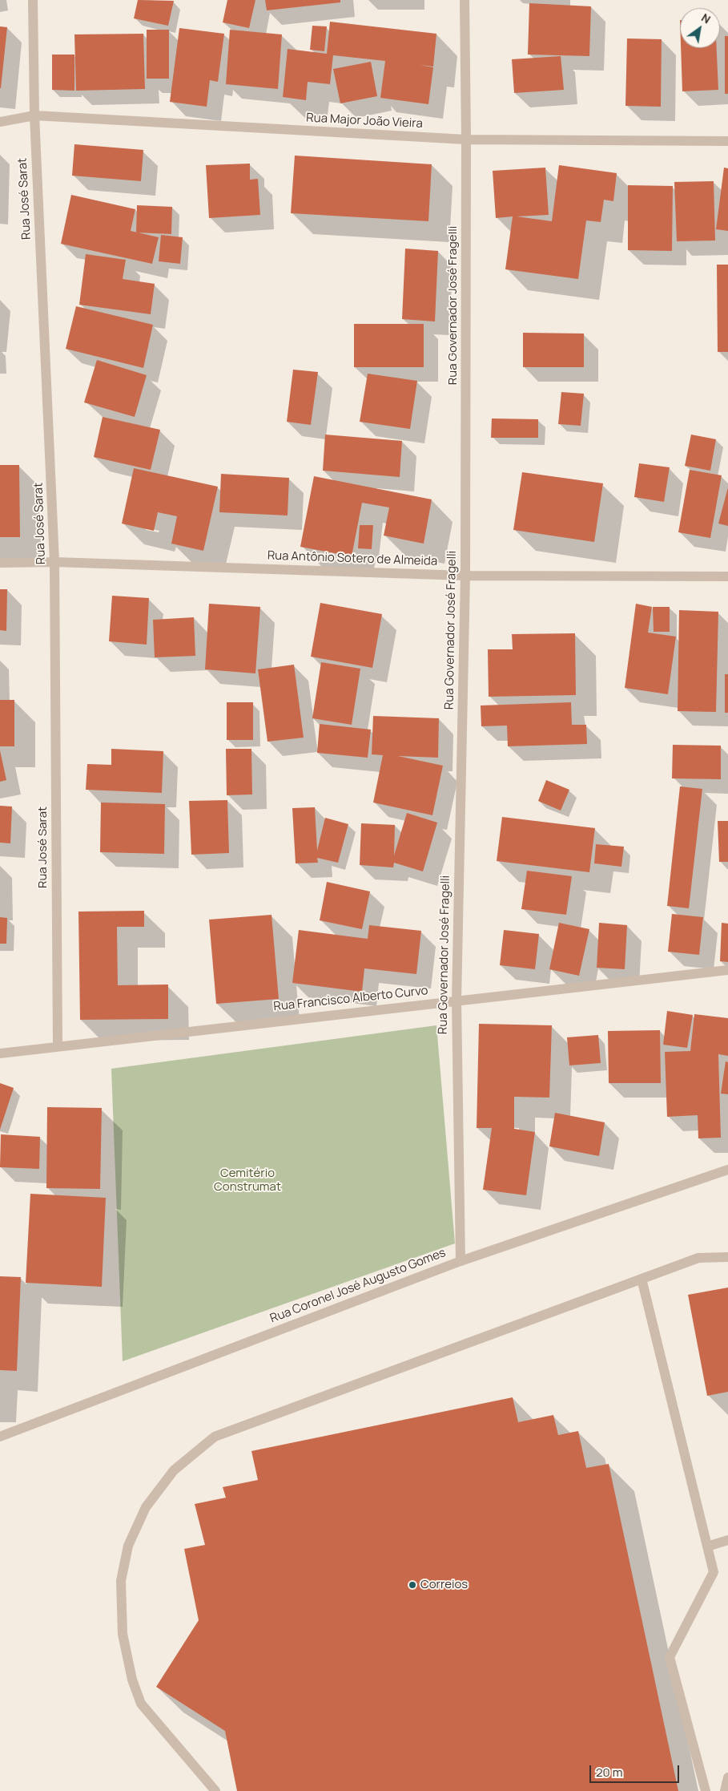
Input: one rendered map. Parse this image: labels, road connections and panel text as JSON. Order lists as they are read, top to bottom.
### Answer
{
  "streets": {
    "street": [
      "Rua Major João Vieira",
      "Rua José Sarat",
      "Rua Governador José Fragelli",
      "Rua Antônio Sotero de Almeida",
      "Rua Francisco Alberto Curvo",
      "Rua Coronel José Augusto Gomes"
    ]
  },
  "crossings": [
    ["Rua Major João Vieira", "Rua José Sarat"],
    ["Rua Major João Vieira", "Rua Governador José Fragelli"],
    ["Rua José Sarat", "Rua Antônio Sotero de Almeida"],
    ["Rua José Sarat", "Rua Francisco Alberto Curvo"],
    ["Rua Governador José Fragelli", "Rua Antônio Sotero de Almeida"],
    ["Rua Governador José Fragelli", "Rua Francisco Alberto Curvo"],
    ["Rua Governador José Fragelli", "Rua Coronel José Augusto Gomes"]
  ],
  "parks": ["Cemitério Construmat"],
  "places": ["Correios"],
  "scale_bar": "20 m",
  "north": "top right"
}
